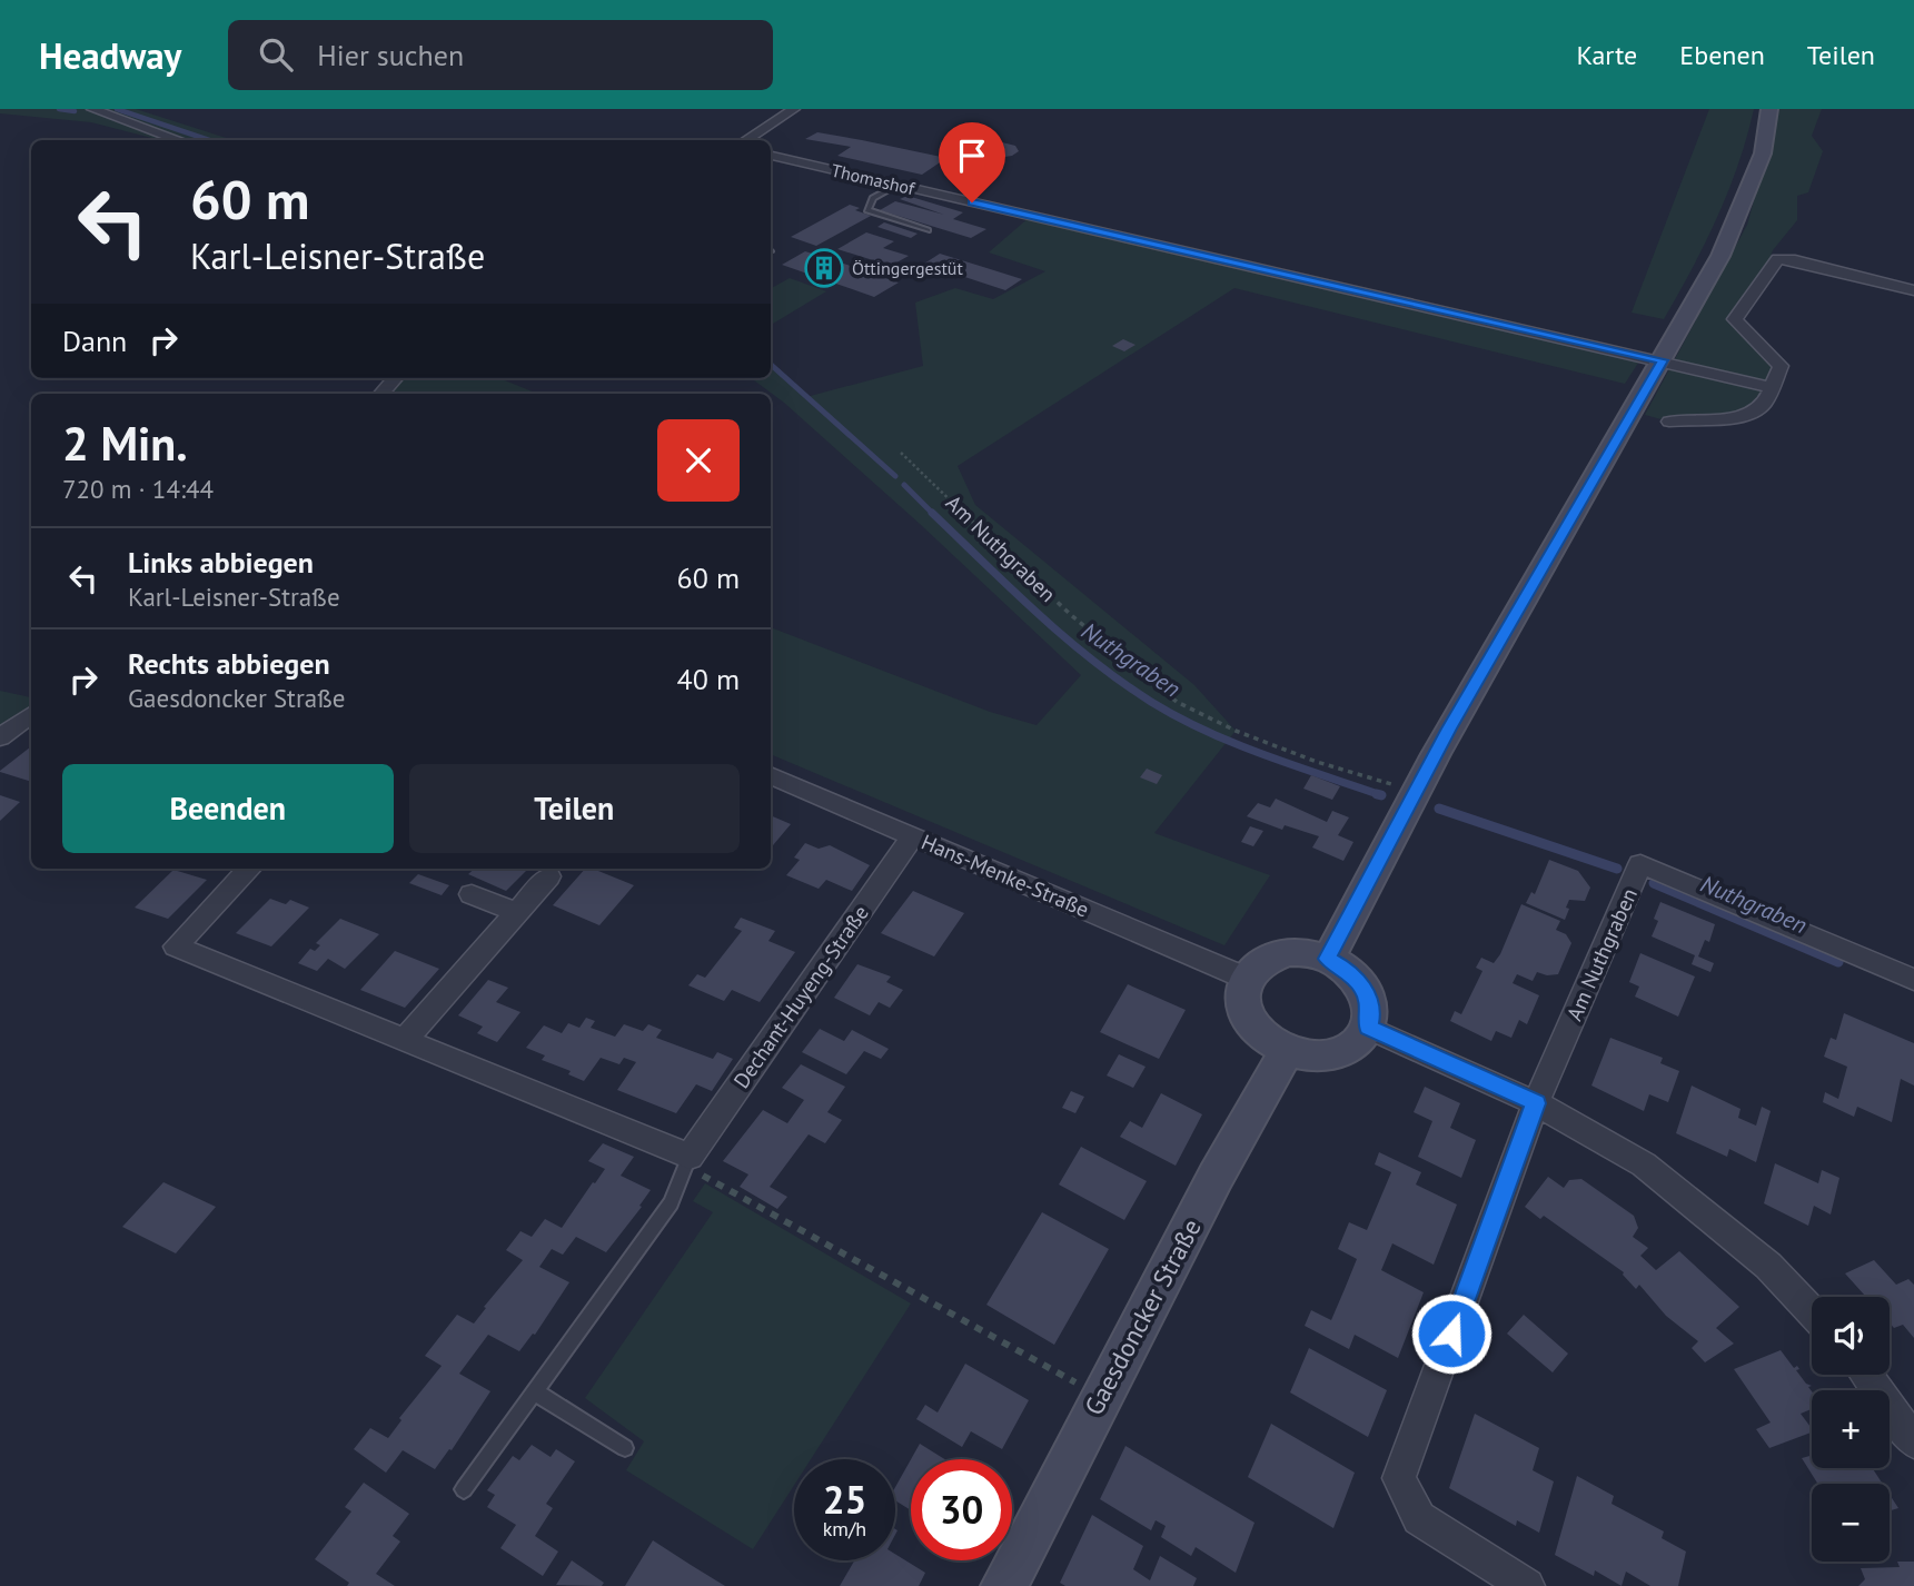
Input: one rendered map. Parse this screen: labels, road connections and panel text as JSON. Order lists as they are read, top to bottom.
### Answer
{
  "streets": {
    "main road": ["Gaesdoncker Straße"],
    "street": [
      "Thomashof",
      "Am Nuthgraben",
      "Hans-Menke-Straße",
      "Dechant-Huyeng-Straße"
    ]
  },
  "crossings": [
    ["Hans-Menke-Straße", "Dechant-Huyeng-Straße"],
    ["Hans-Menke-Straße", "Gaesdoncker Straße"]
  ],
  "water": ["Nuthgraben"],
  "places": {
    "building": ["Öttingergestüt"]
  },
  "page": {
    "header": "Headway",
    "search": "Hier suchen",
    "nav": ["Karte", "Ebenen", "Teilen"],
    "turn": ["60 m", "Karl-Leisner-Straße"],
    "then": "Dann",
    "heading": ["2 Min.", "720 m · 14:44"],
    "list": [
      {
        "name": "Links abbiegen",
        "note": "Karl-Leisner-Straße",
        "value": "60 m"
      },
      {
        "name": "Rechts abbiegen",
        "note": "Gaesdoncker Straße",
        "value": "40 m"
      }
    ],
    "buttons": ["Beenden", "Teilen"],
    "map_buttons": ["+", "−"],
    "speed": "25 km/h",
    "limit": "30"
  }
}
